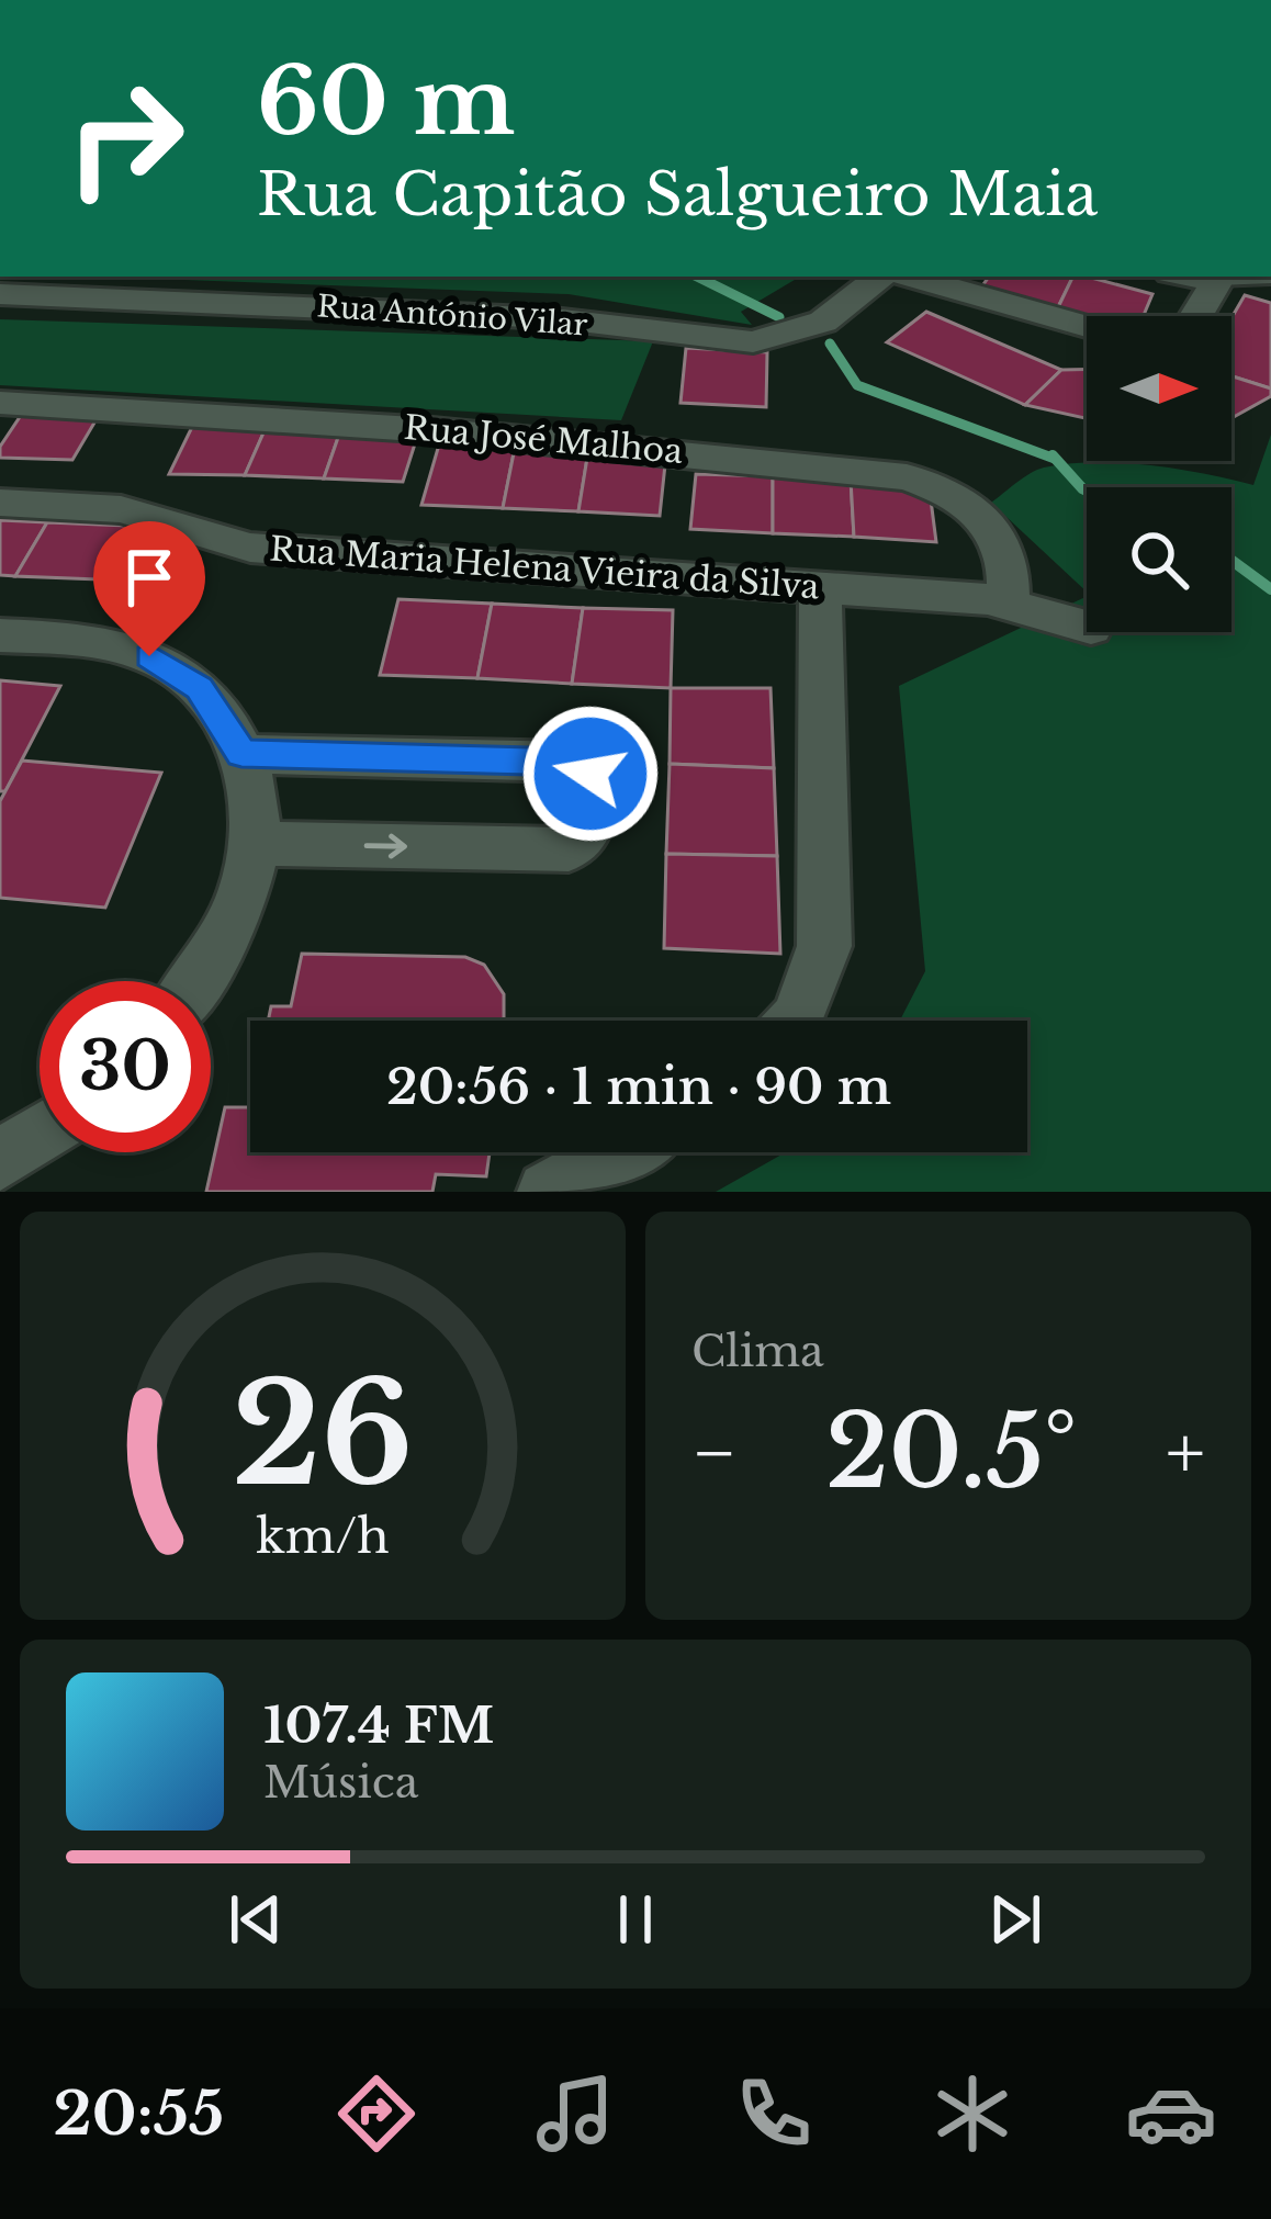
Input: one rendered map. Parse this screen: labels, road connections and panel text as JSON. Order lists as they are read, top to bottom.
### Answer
{
  "streets": {
    "street": ["Rua António Vilar", "Rua José Malhoa", "Rua Maria Helena Vieira da Silva"]
  },
  "crossings": [
    ["Rua José Malhoa", "Rua Maria Helena Vieira da Silva"]
  ],
  "north": "right",
  "page": {
    "turn": ["60 m", "Rua Capitão Salgueiro Maia"],
    "limit": "30",
    "trip": "20:56 · 1 min · 90 m",
    "tile": "Clima",
    "heat": ["−", "20.5°", "+"],
    "song": ["107.4 FM", "Música"],
    "tabs": "20:55",
    "gauge": ["26", "km/h"]
  }
}
